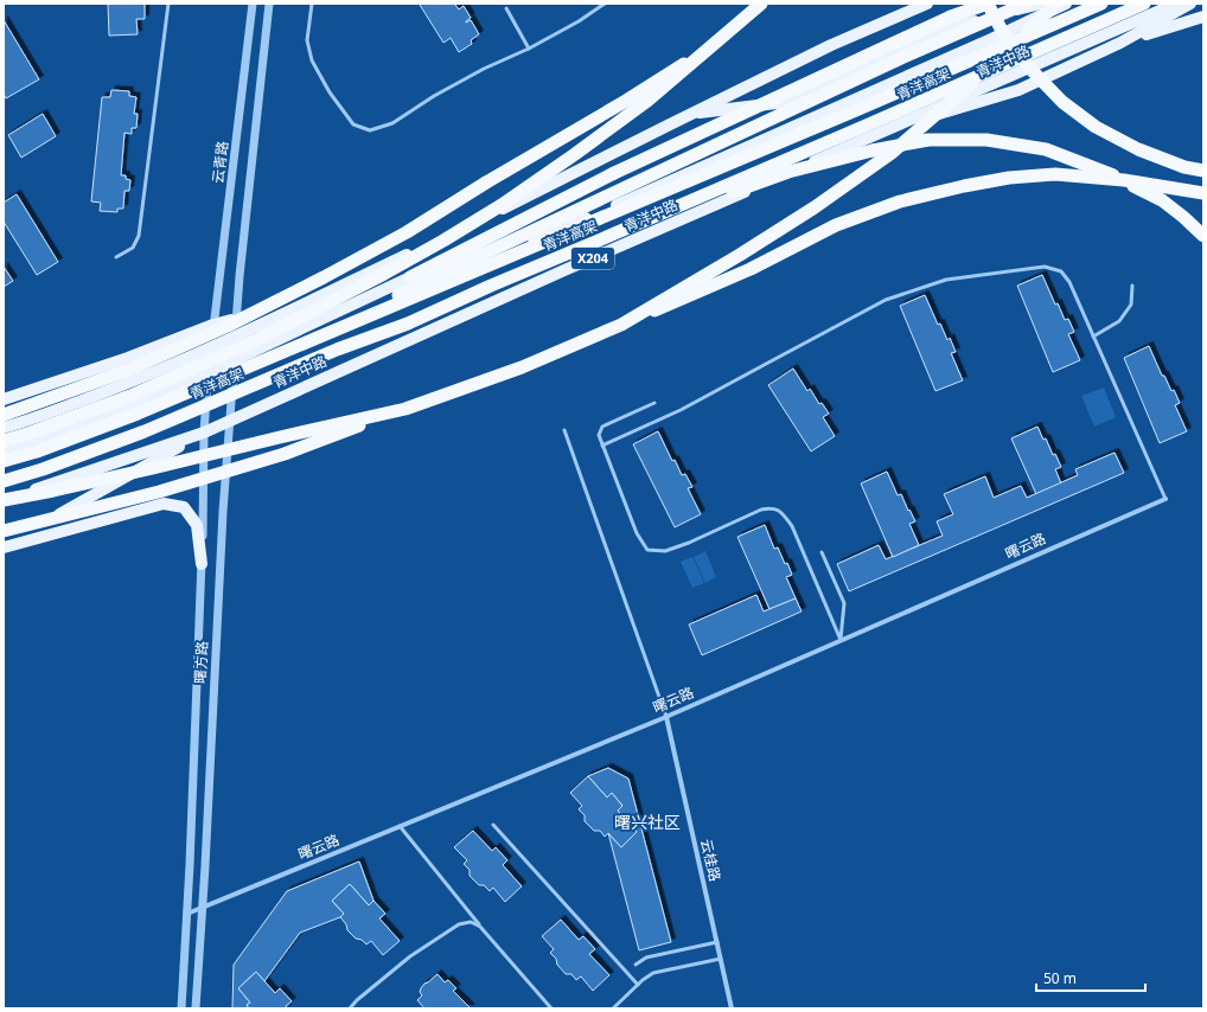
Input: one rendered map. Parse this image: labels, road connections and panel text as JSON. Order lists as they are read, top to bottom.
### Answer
{
  "streets": {
    "highway": ["青洋高架"],
    "main road": ["青洋中路", "X204"],
    "street": [
      "云青路",
      "曙云路",
      "曙方路",
      "云桂路"
    ]
  },
  "crossings": [
    ["青洋中路", "曙方路"],
    ["云青路", "曙方路"],
    ["曙云路", "曙方路"],
    ["曙云路", "云桂路"]
  ],
  "districts": ["曙兴社区"],
  "scale_bar": "50 m"
}
